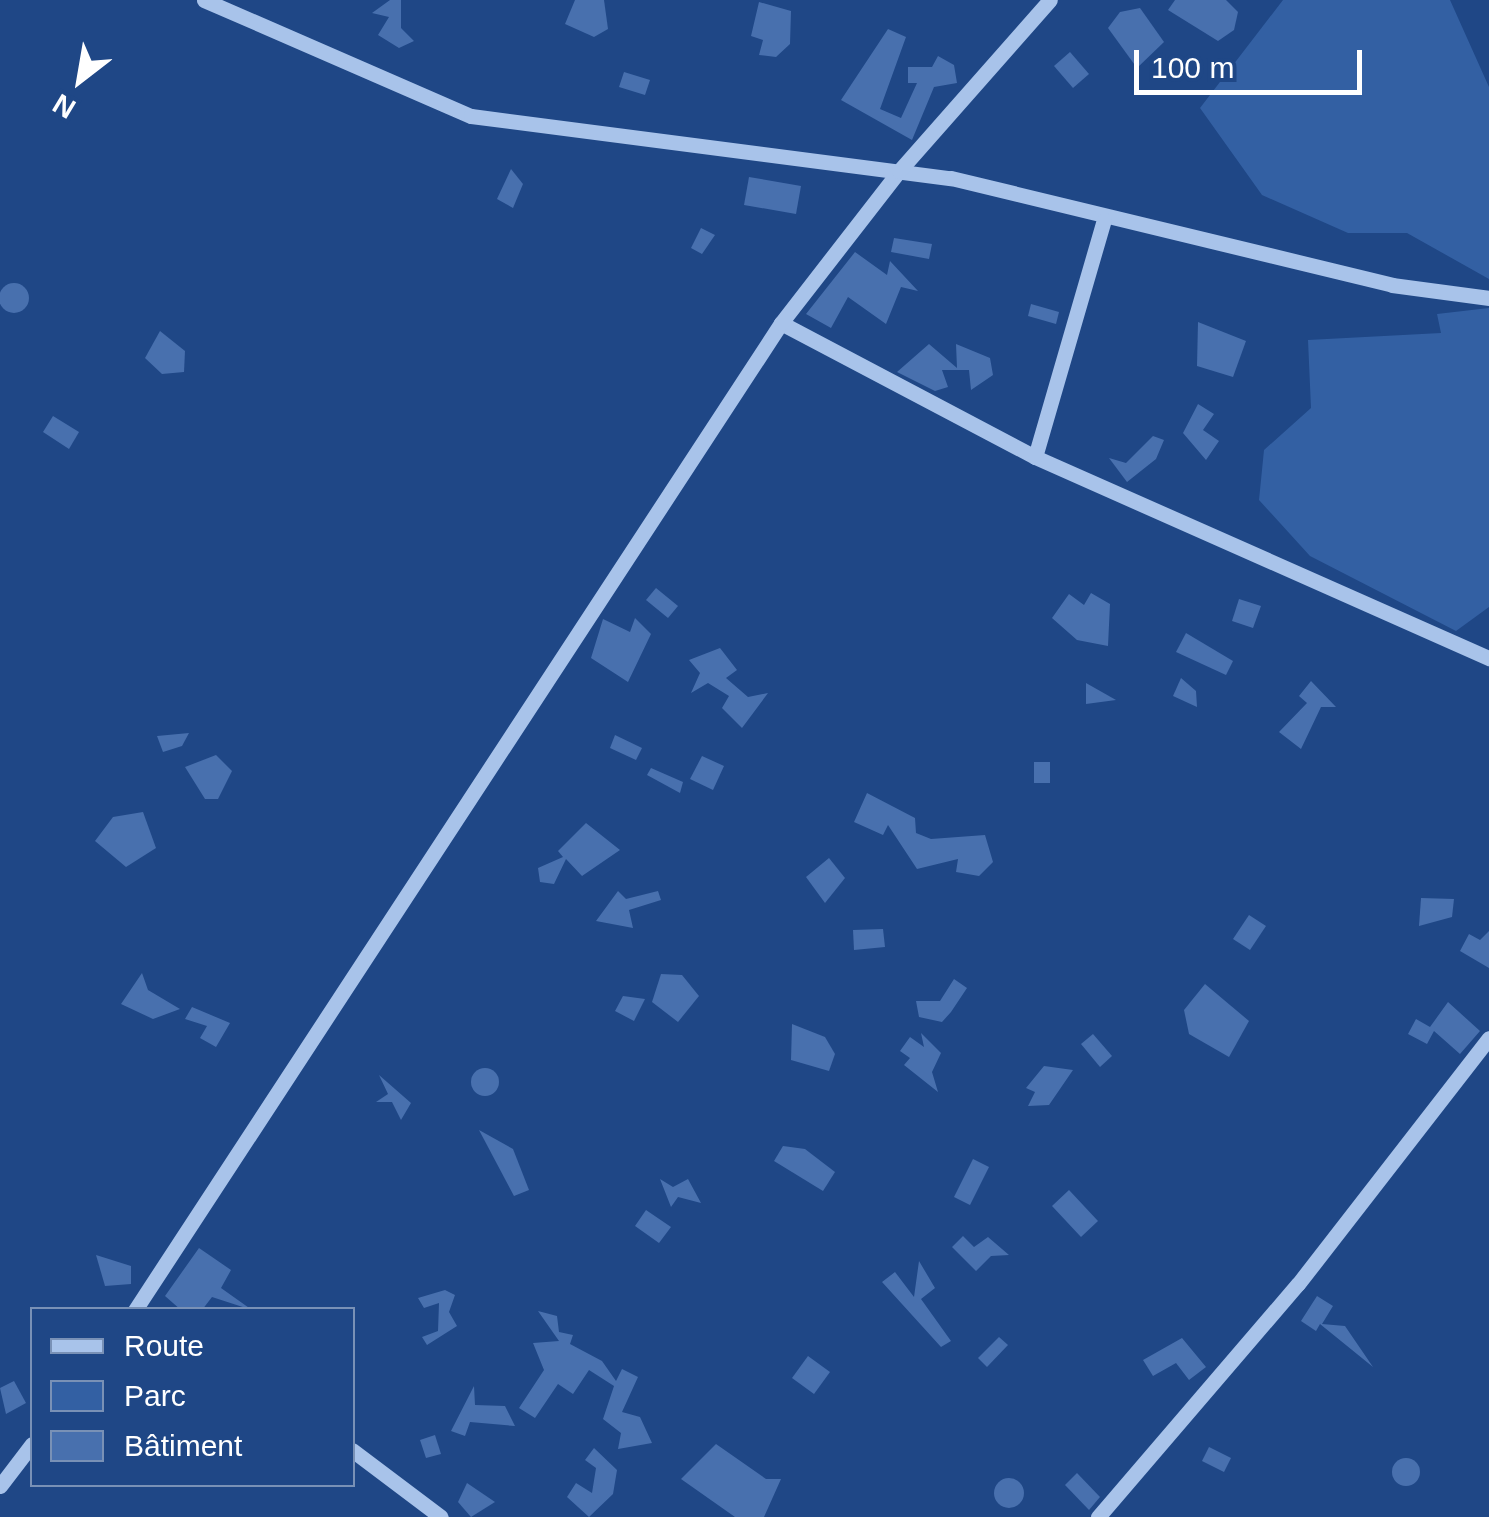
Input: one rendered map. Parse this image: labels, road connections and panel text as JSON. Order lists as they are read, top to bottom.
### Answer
{
  "legend": ["Route", "Parc", "Bâtiment"],
  "scale_bar": "100 m",
  "north": "bottom left"
}
